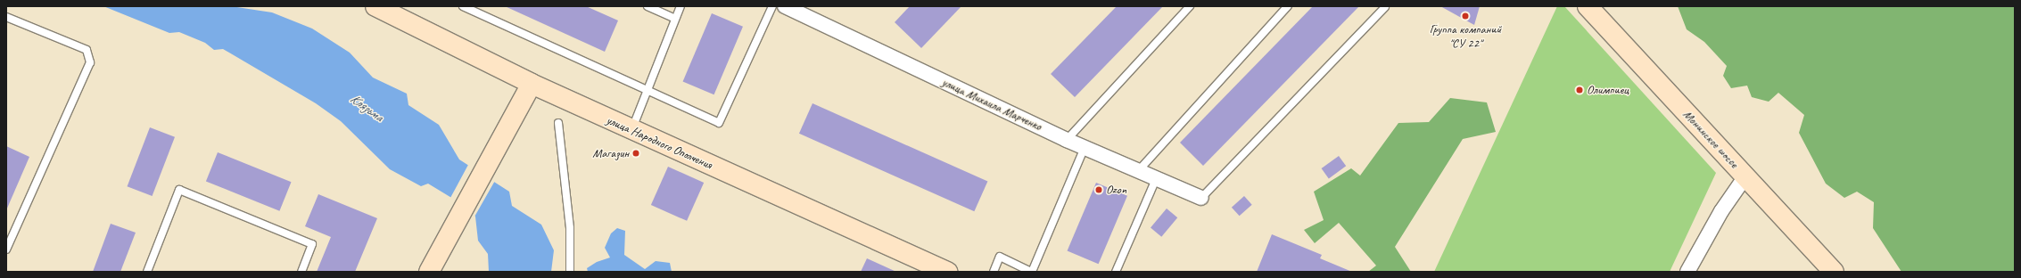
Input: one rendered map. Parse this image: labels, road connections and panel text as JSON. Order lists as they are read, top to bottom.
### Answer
{
  "streets": {
    "street": ["улица Михаила Марченко", "Монинское шоссе", "улица Народного Ополчения"]
  },
  "water": ["Клязьма"],
  "places": [
    "Группа компаний \"СУ 22\"",
    "Олимпиец",
    "Магазин",
    "Ozon"
  ]
}
